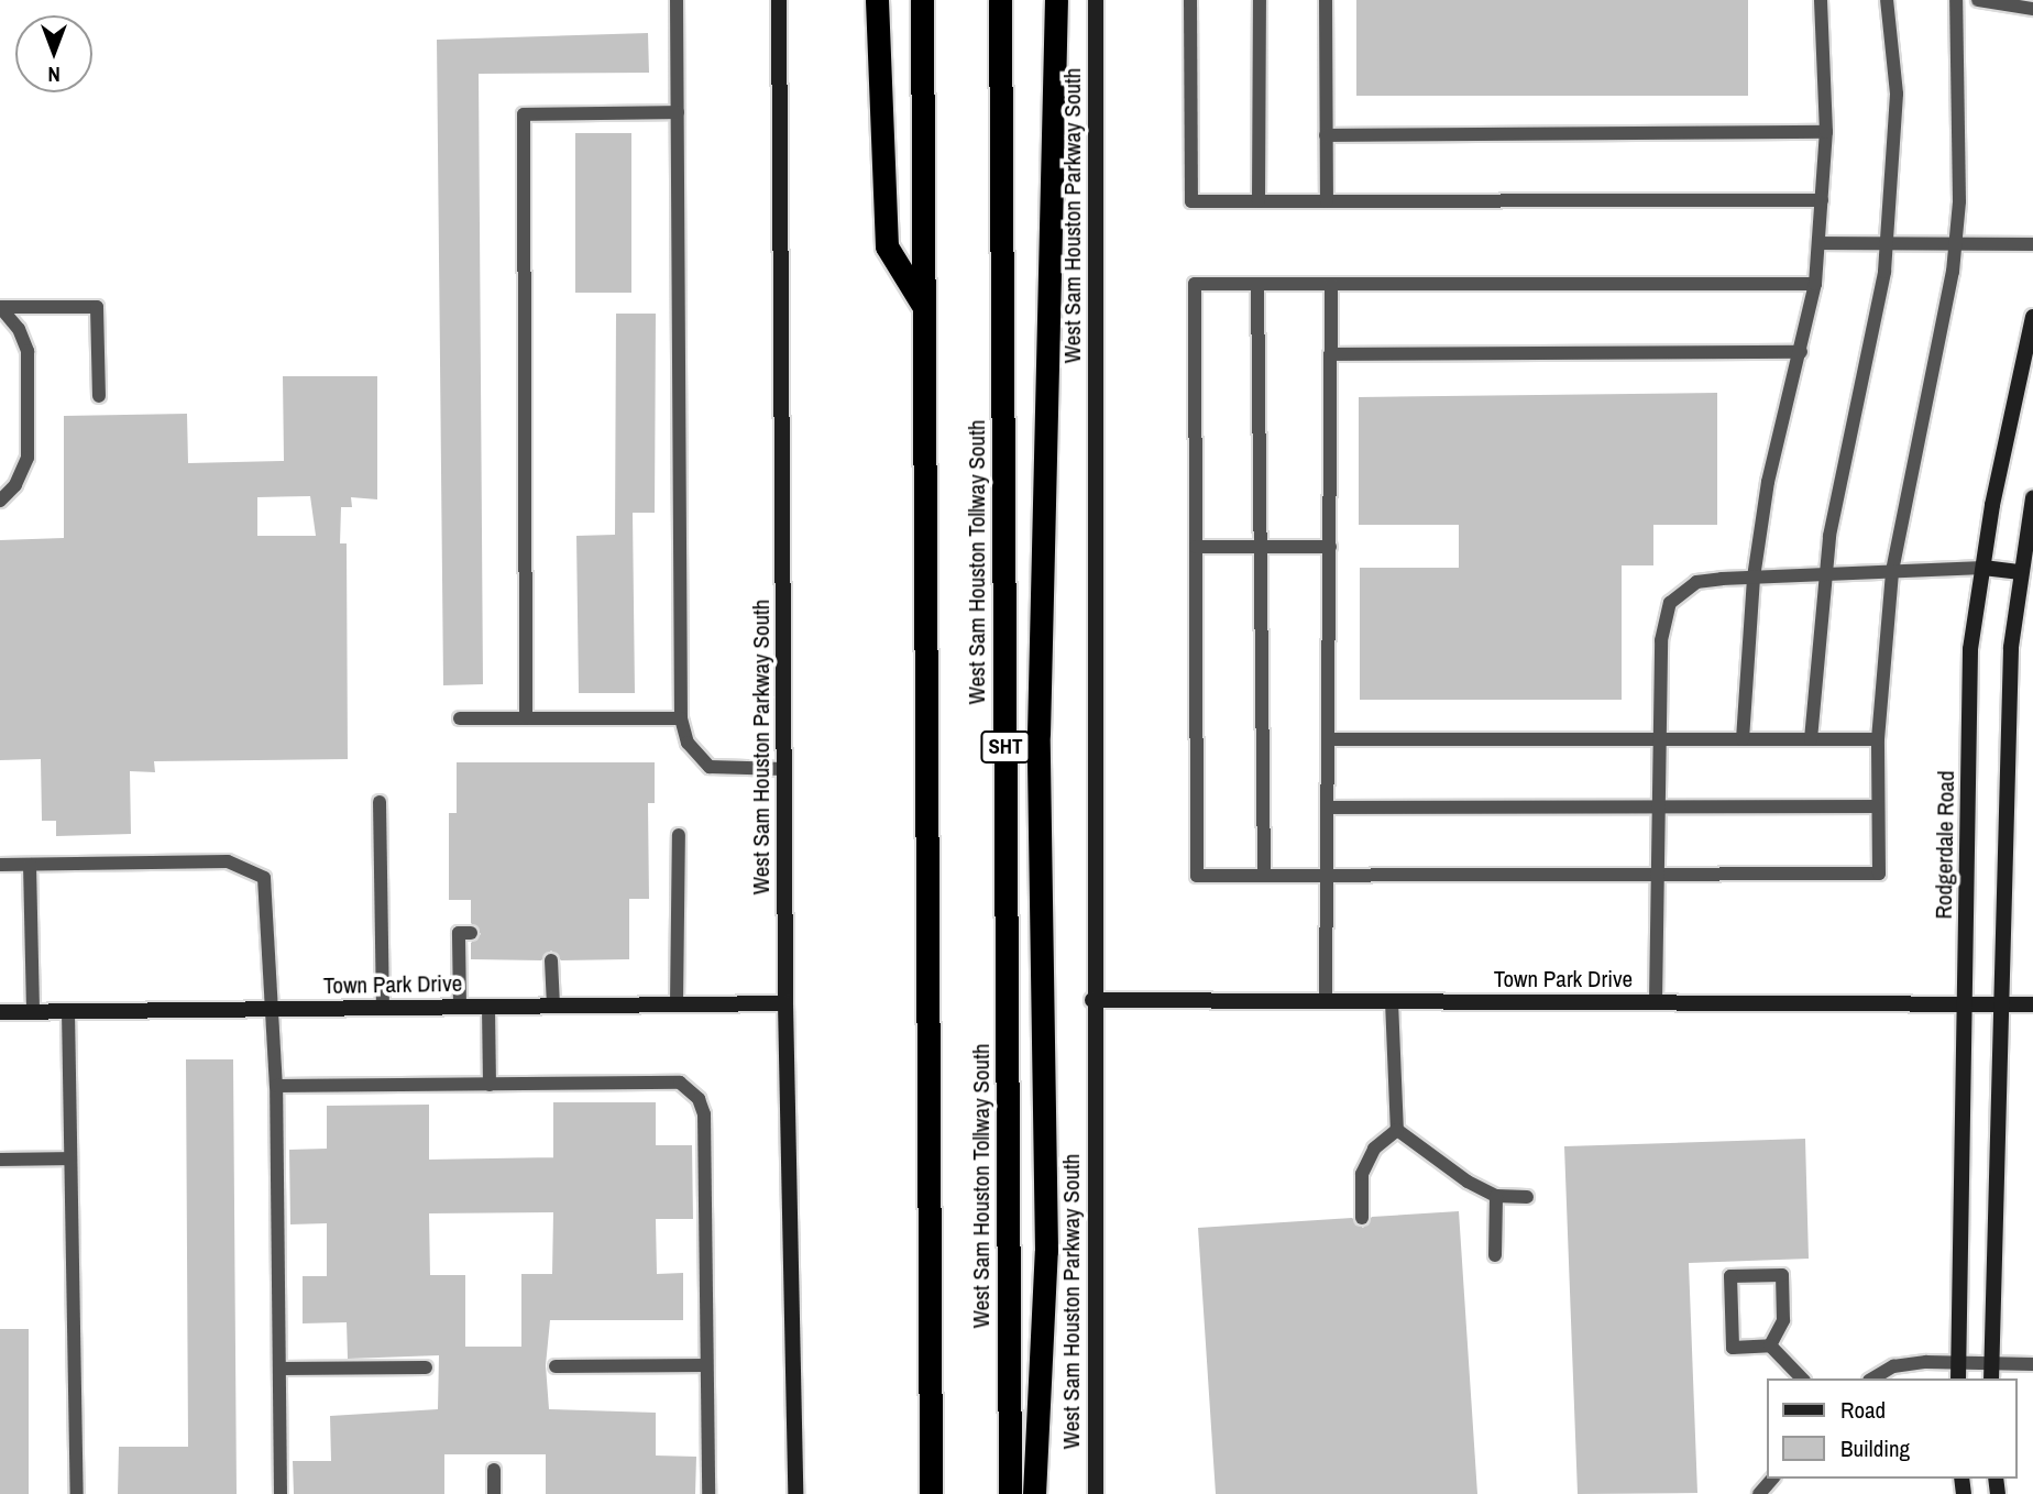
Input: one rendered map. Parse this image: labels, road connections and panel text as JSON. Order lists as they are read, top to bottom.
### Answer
{
  "streets": {
    "highway": ["West Sam Houston Tollway South", "SHT"],
    "street": ["West Sam Houston Parkway South", "Rodgerdale Road", "Town Park Drive"]
  },
  "crossings": [
    ["West Sam Houston Parkway South", "Town Park Drive"],
    ["Rodgerdale Road", "Town Park Drive"]
  ],
  "legend": ["Road", "Building"],
  "north": "bottom"
}
